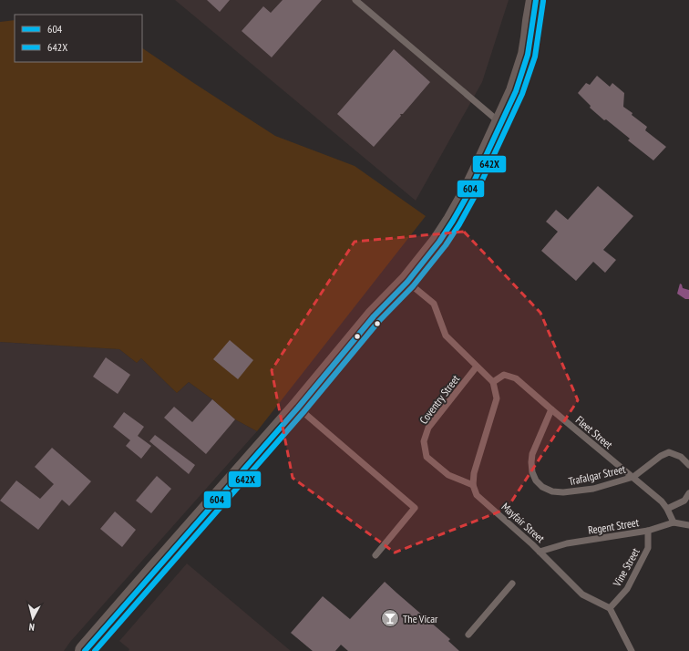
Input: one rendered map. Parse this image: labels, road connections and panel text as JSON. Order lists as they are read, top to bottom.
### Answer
{
  "streets": {
    "lane": [
      "Coventry Street",
      "Fleet Street",
      "Trafalgar Street",
      "Mayfair Street",
      "Regent Street",
      "Vine Street"
    ]
  },
  "crossings": [
    ["Coventry Street", "Mayfair Street"],
    ["Fleet Street", "Trafalgar Street"],
    ["Fleet Street", "Regent Street"],
    ["Mayfair Street", "Regent Street"],
    ["Mayfair Street", "Vine Street"],
    ["Regent Street", "Vine Street"]
  ],
  "places": {
    "bar": ["The Vicar"]
  },
  "lines": ["transit line 604", "transit line 642X"],
  "legend": ["604", "642X"],
  "north": "bottom"
}
